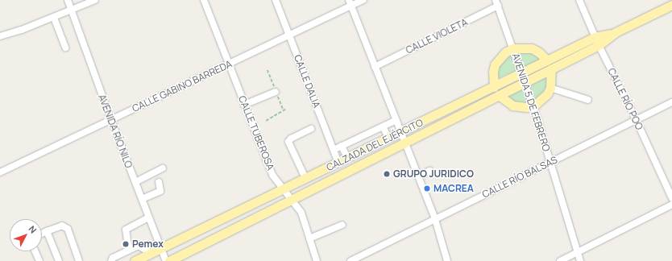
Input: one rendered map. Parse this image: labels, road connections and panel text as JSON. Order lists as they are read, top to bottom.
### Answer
{
  "streets": {
    "main road": ["CALZADA DEL EJÉRCITO"],
    "street": [
      "CALLE VIOLETA",
      "CALLE DALIA",
      "CALLE GABINO BARREDA",
      "CALLE RÍO POO",
      "AVENIDA 5 DE FEBRERO",
      "AVENIDA RÍO NILO",
      "CALLE TUBEROSA",
      "CALLE RÍO BALSAS"
    ]
  },
  "crossings": [
    ["CALLE VIOLETA", "AVENIDA 5 DE FEBRERO"],
    ["CALLE DALIA", "CALLE GABINO BARREDA"],
    ["CALLE DALIA", "CALZADA DEL EJÉRCITO"],
    ["CALLE GABINO BARREDA", "AVENIDA RÍO NILO"],
    ["CALLE GABINO BARREDA", "CALLE TUBEROSA"],
    ["CALLE RÍO POO", "CALZADA DEL EJÉRCITO"],
    ["CALLE RÍO POO", "CALLE RÍO BALSAS"],
    ["AVENIDA 5 DE FEBRERO", "CALZADA DEL EJÉRCITO"],
    ["AVENIDA 5 DE FEBRERO", "CALLE RÍO BALSAS"],
    ["AVENIDA RÍO NILO", "CALZADA DEL EJÉRCITO"],
    ["CALLE TUBEROSA", "CALZADA DEL EJÉRCITO"]
  ],
  "places": ["GRUPO JURIDICO", "MACREA", "Pemex"],
  "north": "top right"
}
